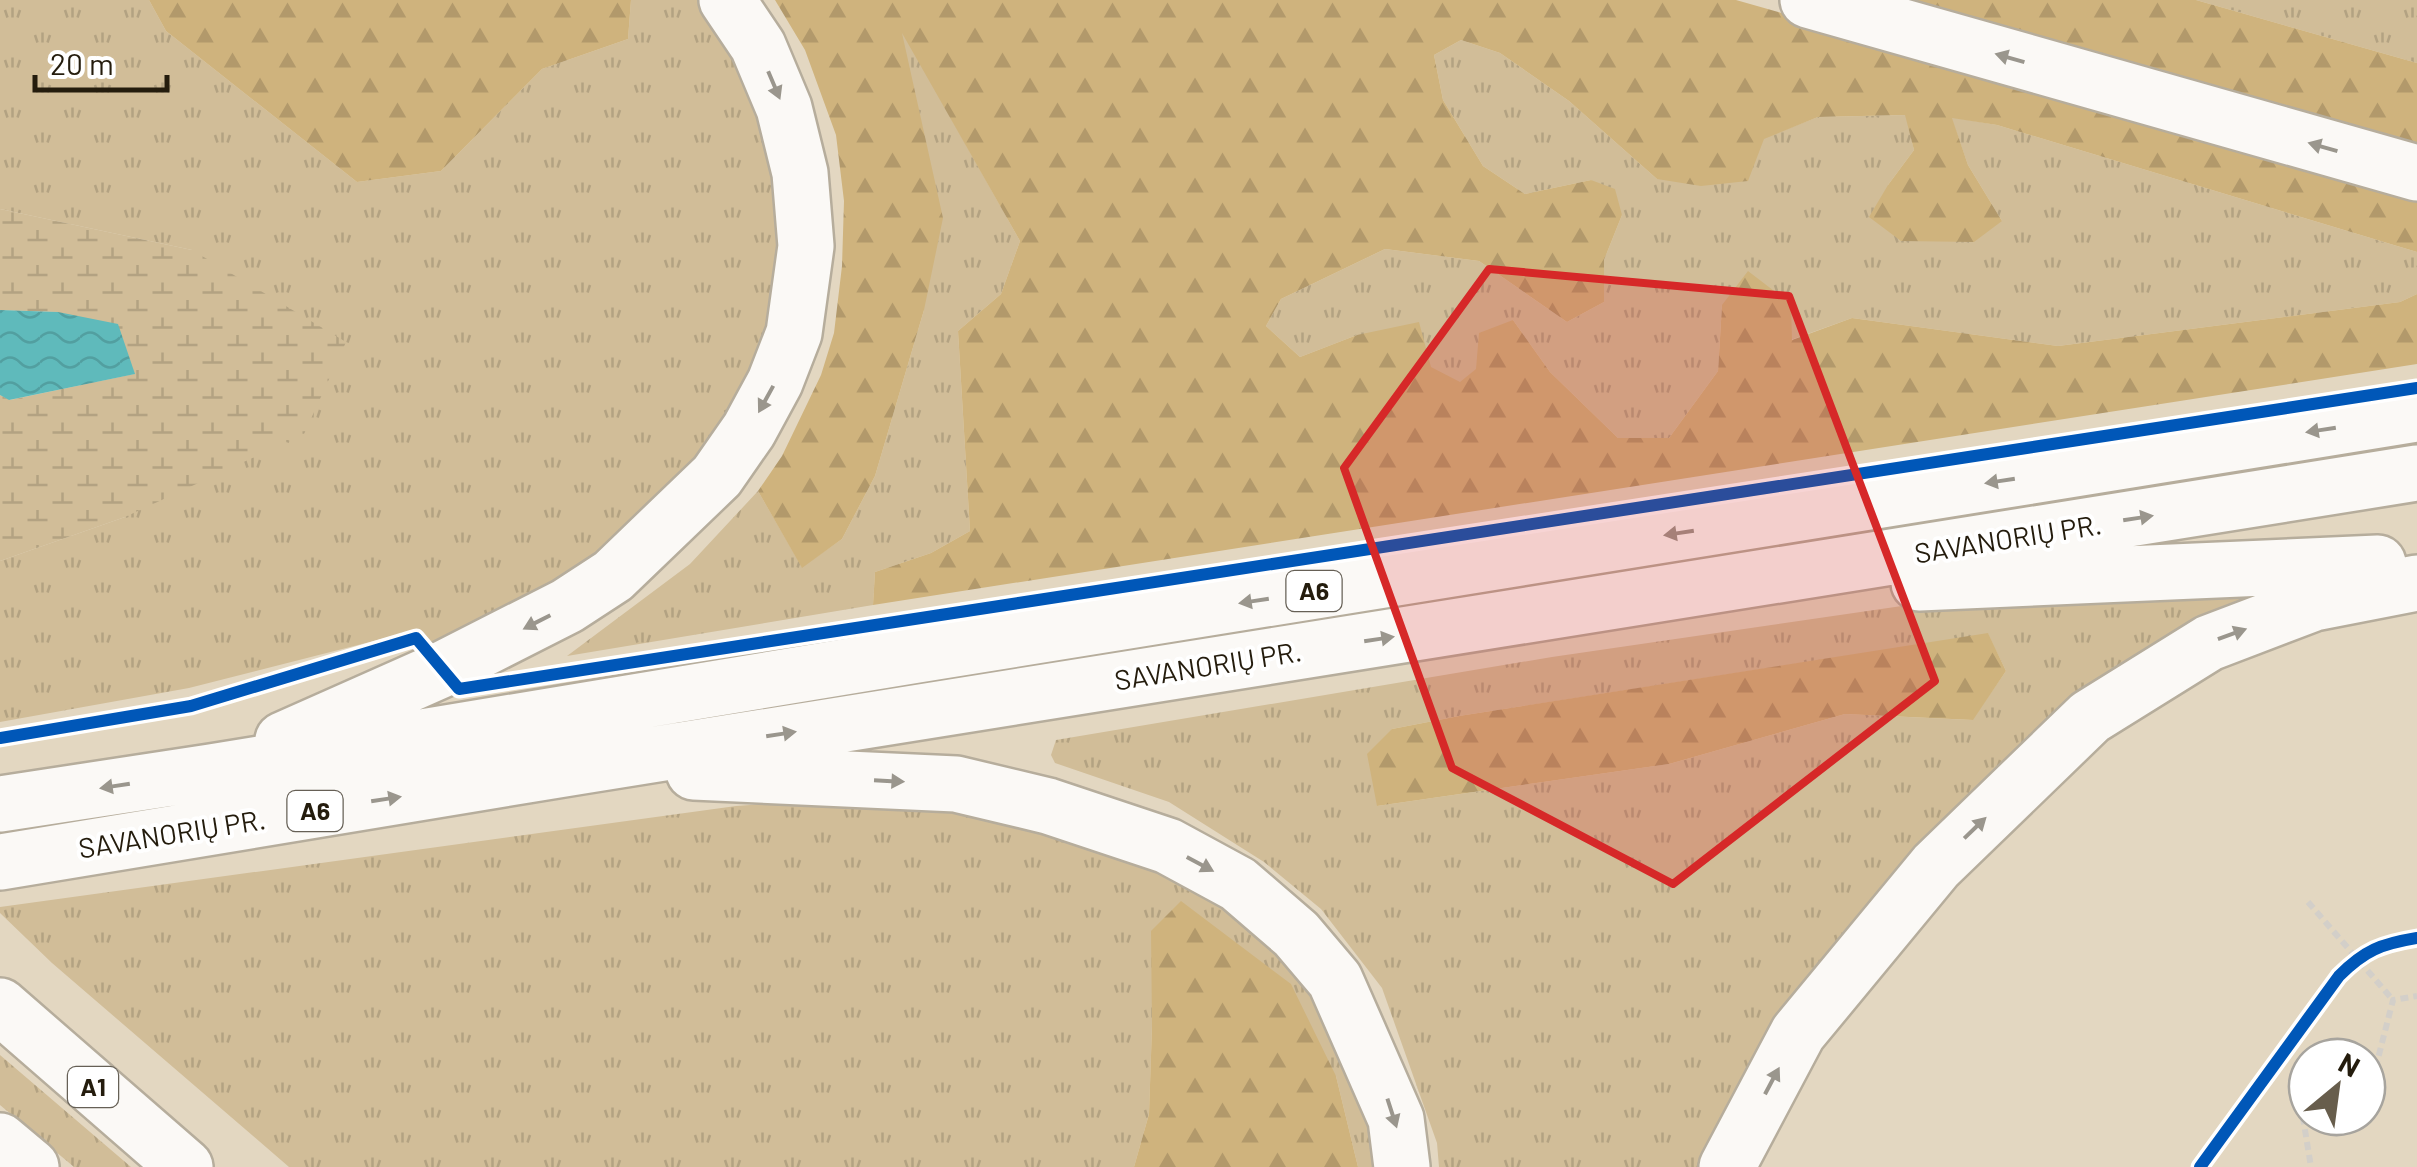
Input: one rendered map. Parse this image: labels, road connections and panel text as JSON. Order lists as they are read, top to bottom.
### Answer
{
  "streets": {
    "highway": ["SAVANORIŲ PR.", "A6", "A1"]
  },
  "scale_bar": "20 m",
  "north": "top right"
}
